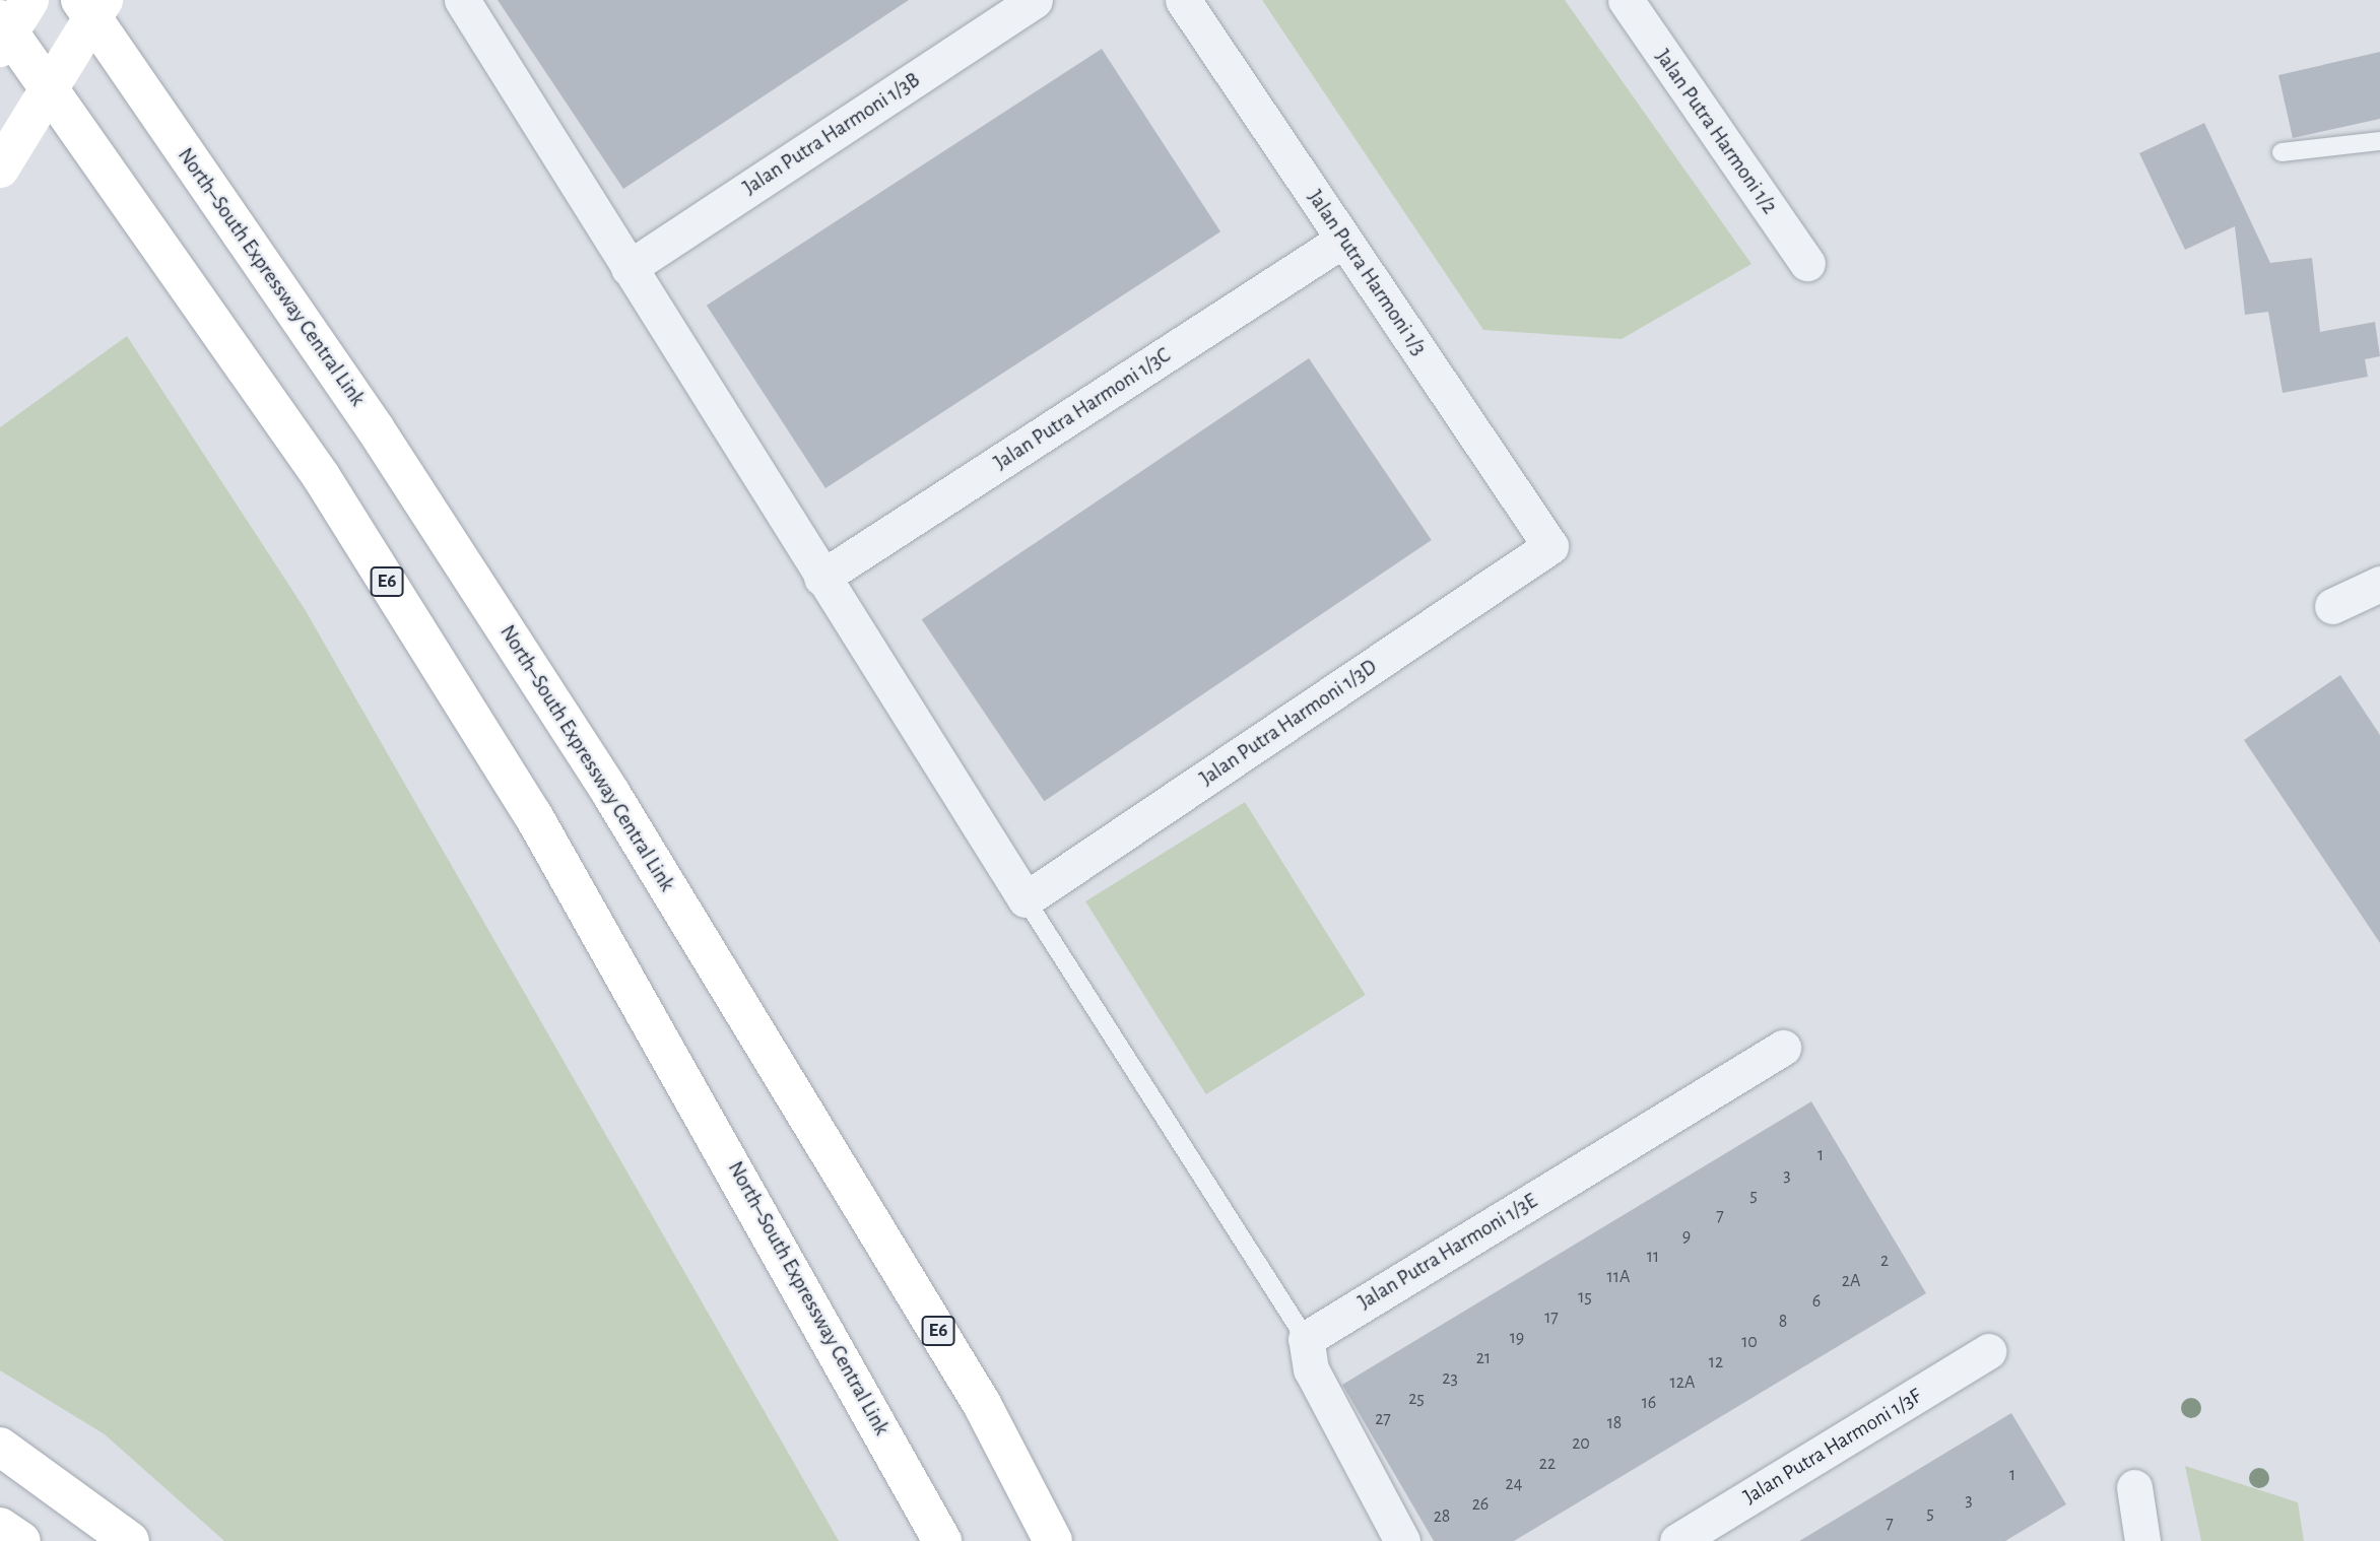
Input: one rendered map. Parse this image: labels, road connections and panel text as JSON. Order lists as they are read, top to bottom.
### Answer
{
  "streets": {
    "main road": ["North–South Expressway Central Link", "E6"],
    "street": [
      "Jalan Putra Harmoni 1/2",
      "Jalan Putra Harmoni 1/3B",
      "Jalan Putra Harmoni 1/3",
      "Jalan Putra Harmoni 1/3C",
      "Jalan Putra Harmoni 1/3D",
      "Jalan Putra Harmoni 1/3E",
      "Jalan Putra Harmoni 1/3F"
    ]
  },
  "crossings": [
    ["Jalan Putra Harmoni 1/3", "Jalan Putra Harmoni 1/3C"],
    ["Jalan Putra Harmoni 1/3", "Jalan Putra Harmoni 1/3D"]
  ],
  "house_numbers": [
    "1",
    "3",
    "5",
    "7",
    "9",
    "11",
    "2",
    "11A",
    "2A",
    "15",
    "6",
    "17",
    "8",
    "19",
    "10",
    "21",
    "12",
    "23",
    "12A",
    "25",
    "16",
    "27",
    "18",
    "20",
    "22",
    "1",
    "24",
    "3",
    "26",
    "5",
    "28",
    "7"
  ]
}
